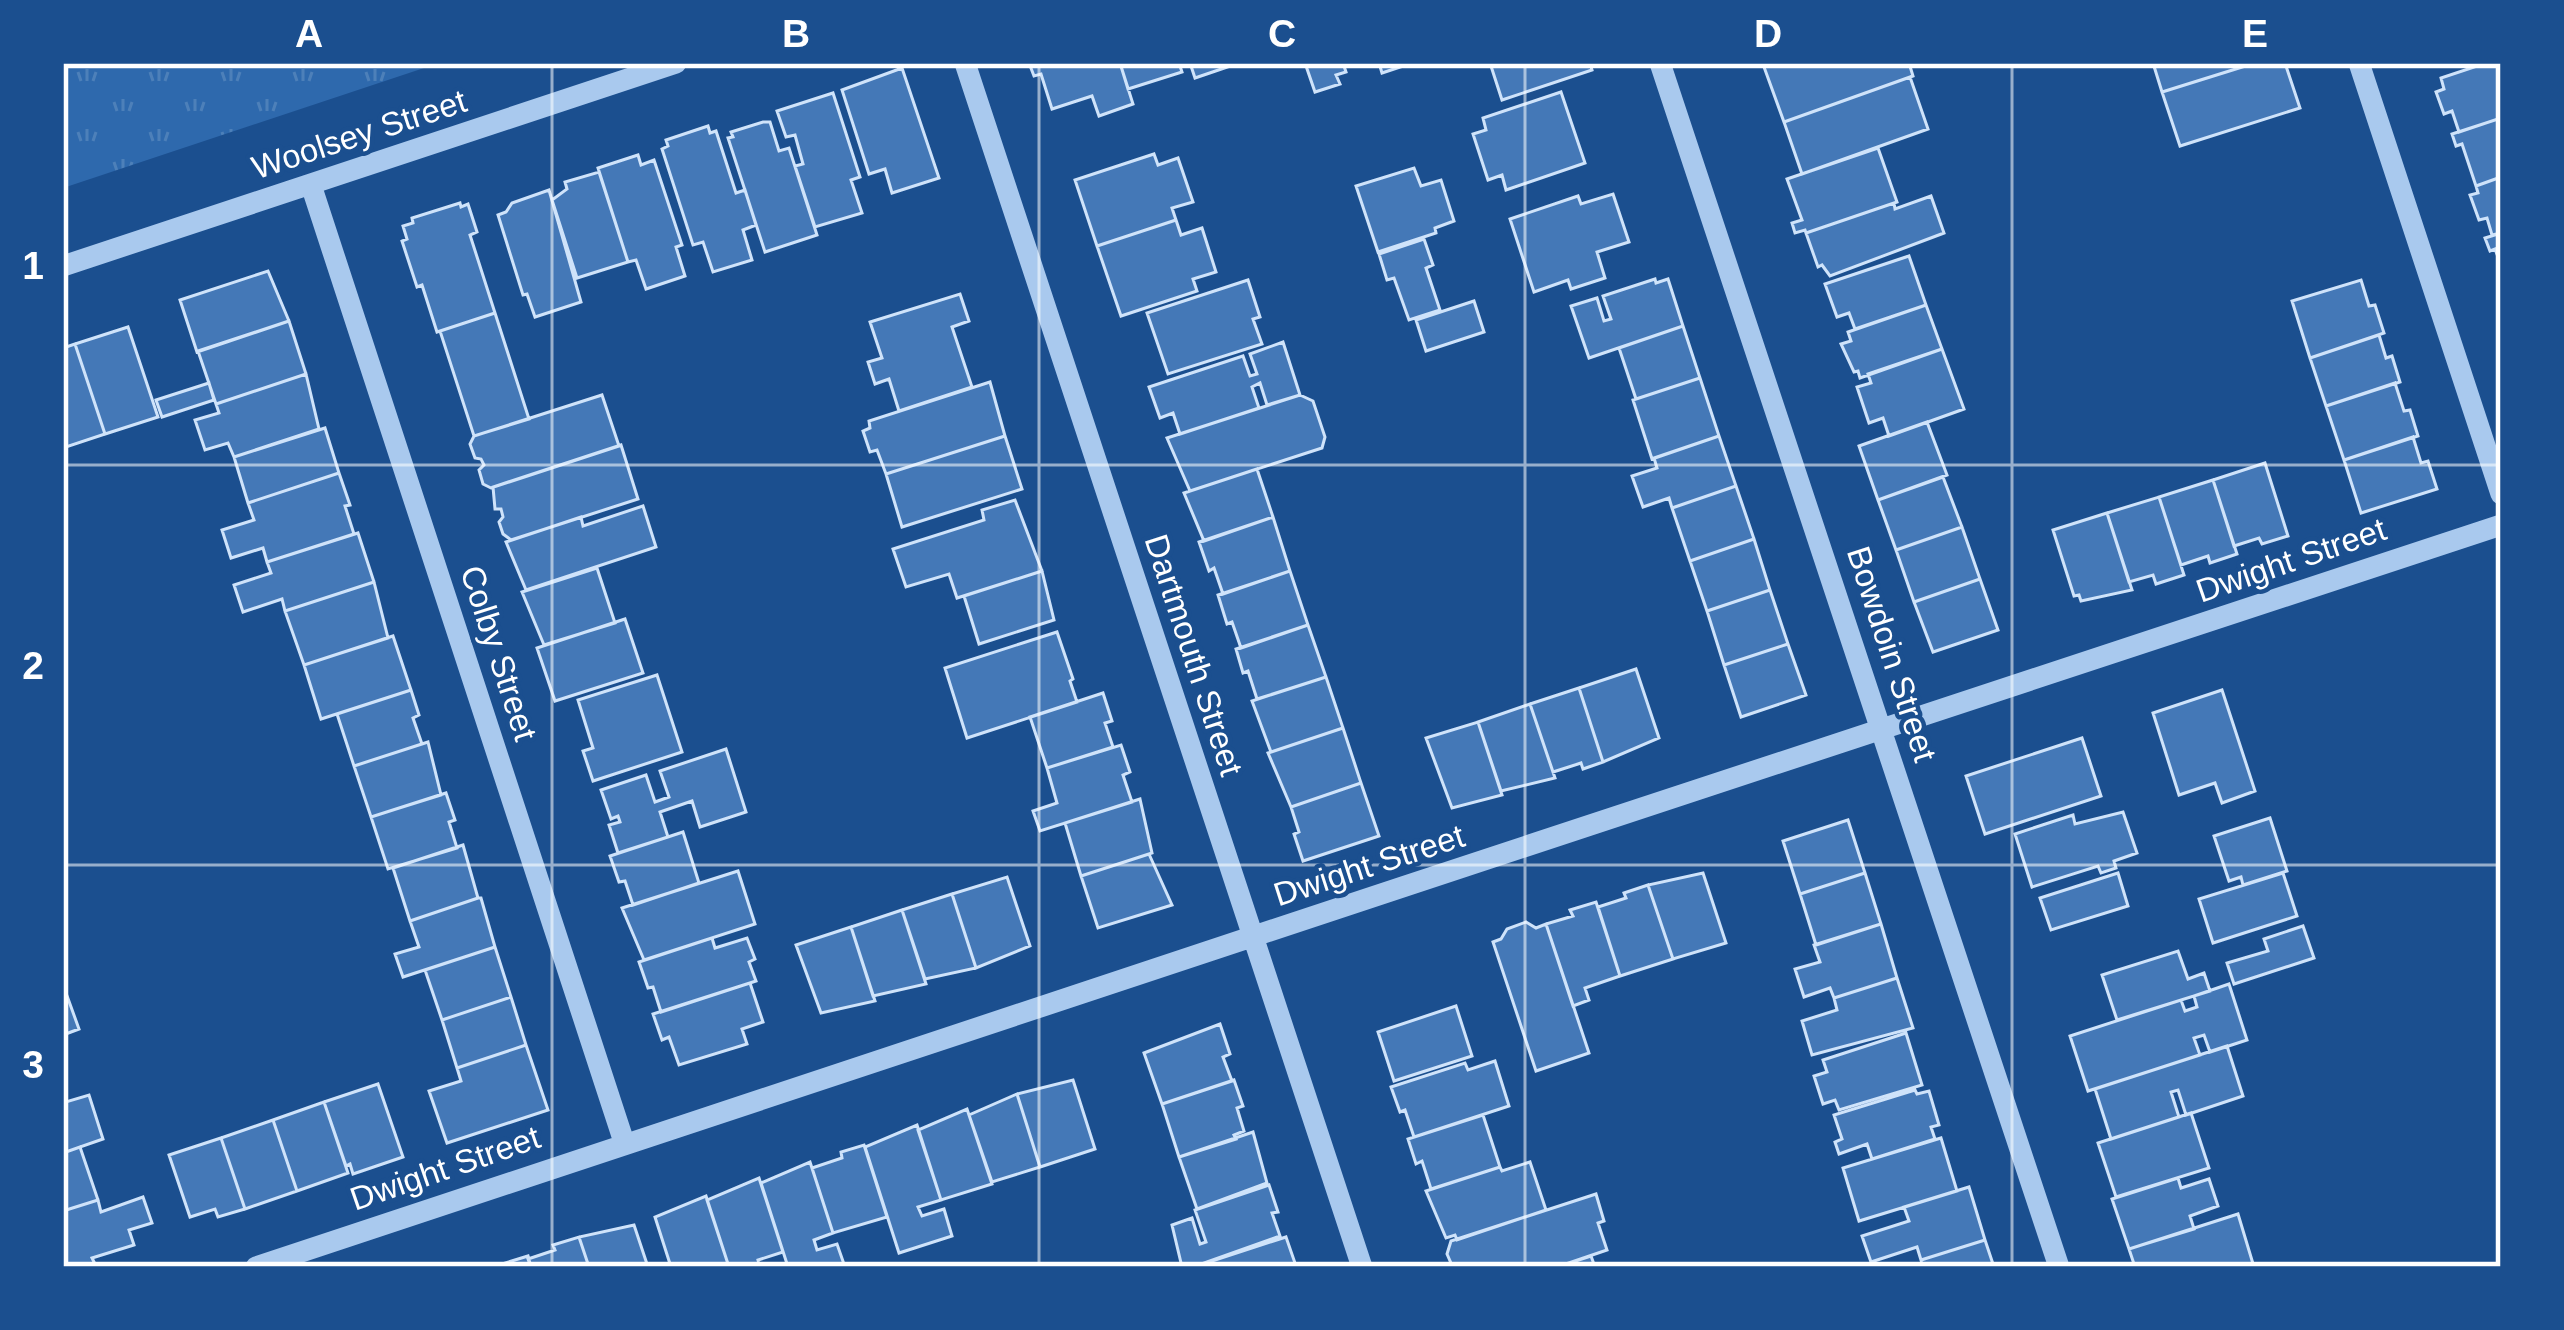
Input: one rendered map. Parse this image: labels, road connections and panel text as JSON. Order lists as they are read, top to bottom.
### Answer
{
  "streets": {
    "street": [
      "Woolsey Street",
      "Dwight Street",
      "Colby Street",
      "Bowdoin Street",
      "Dartmouth Street"
    ]
  },
  "crossings": [
    ["Woolsey Street", "Colby Street"],
    ["Dwight Street", "Colby Street"],
    ["Dwight Street", "Bowdoin Street"],
    ["Dwight Street", "Dartmouth Street"]
  ],
  "grid": {
    "columns": [
      "A",
      "B",
      "C",
      "D",
      "E"
    ],
    "rows": ["1", "2", "3"]
  }
}
